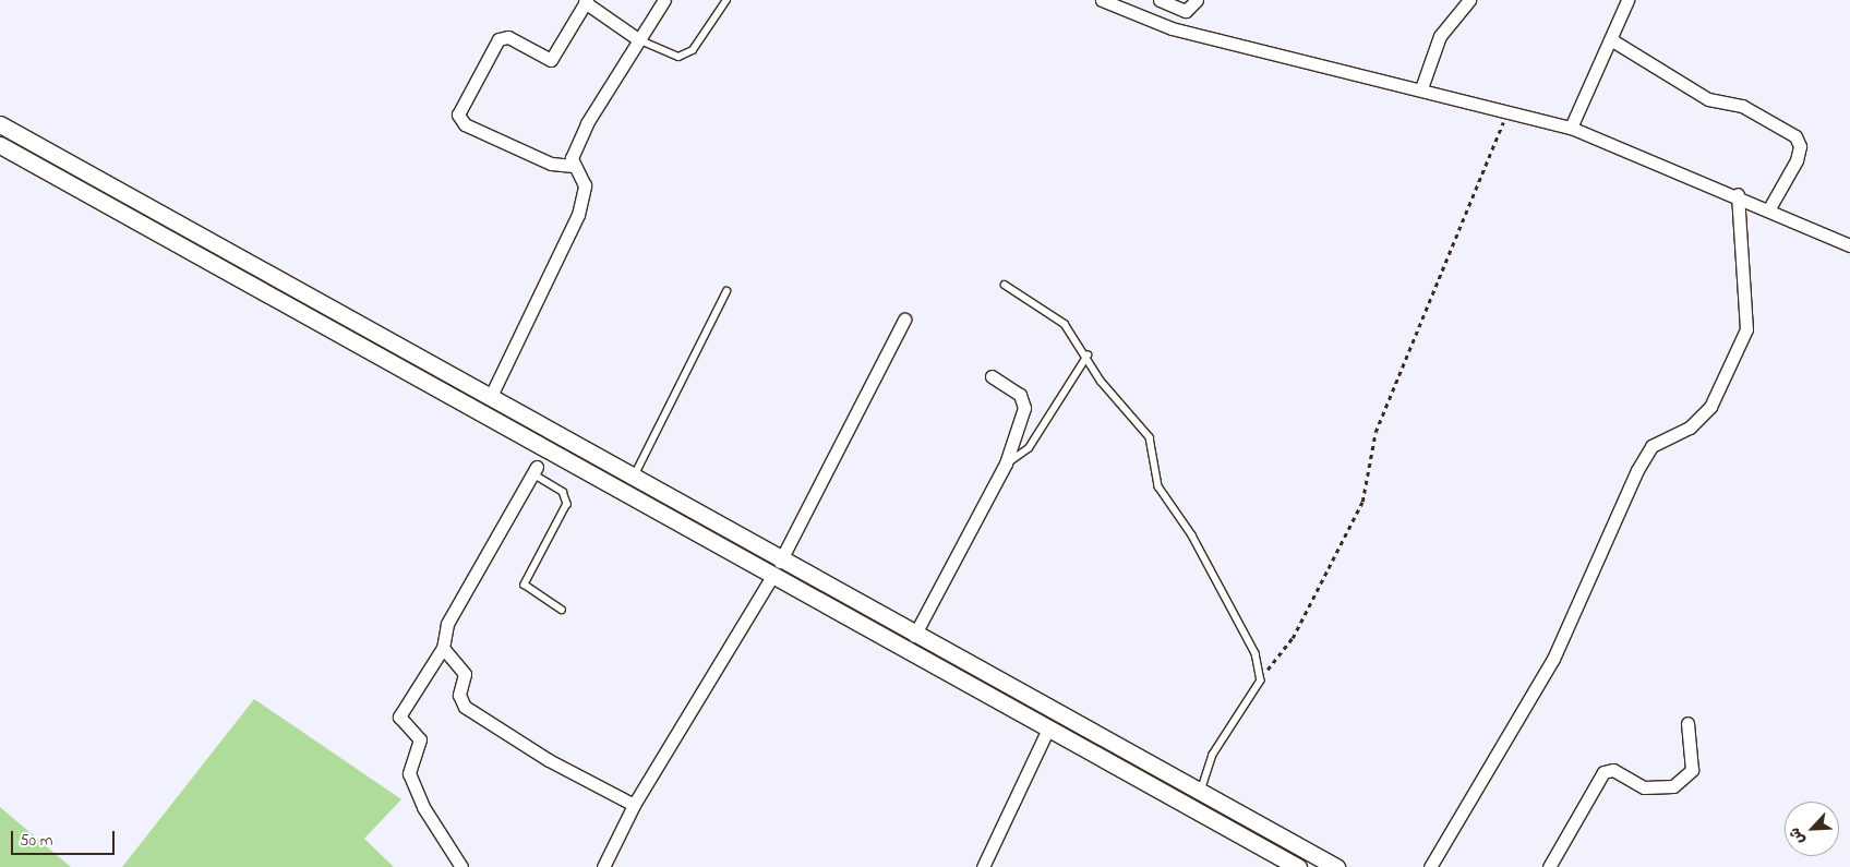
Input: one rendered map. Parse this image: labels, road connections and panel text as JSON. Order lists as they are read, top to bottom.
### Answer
{
  "scale_bar": "50 m",
  "north": "bottom left"
}
